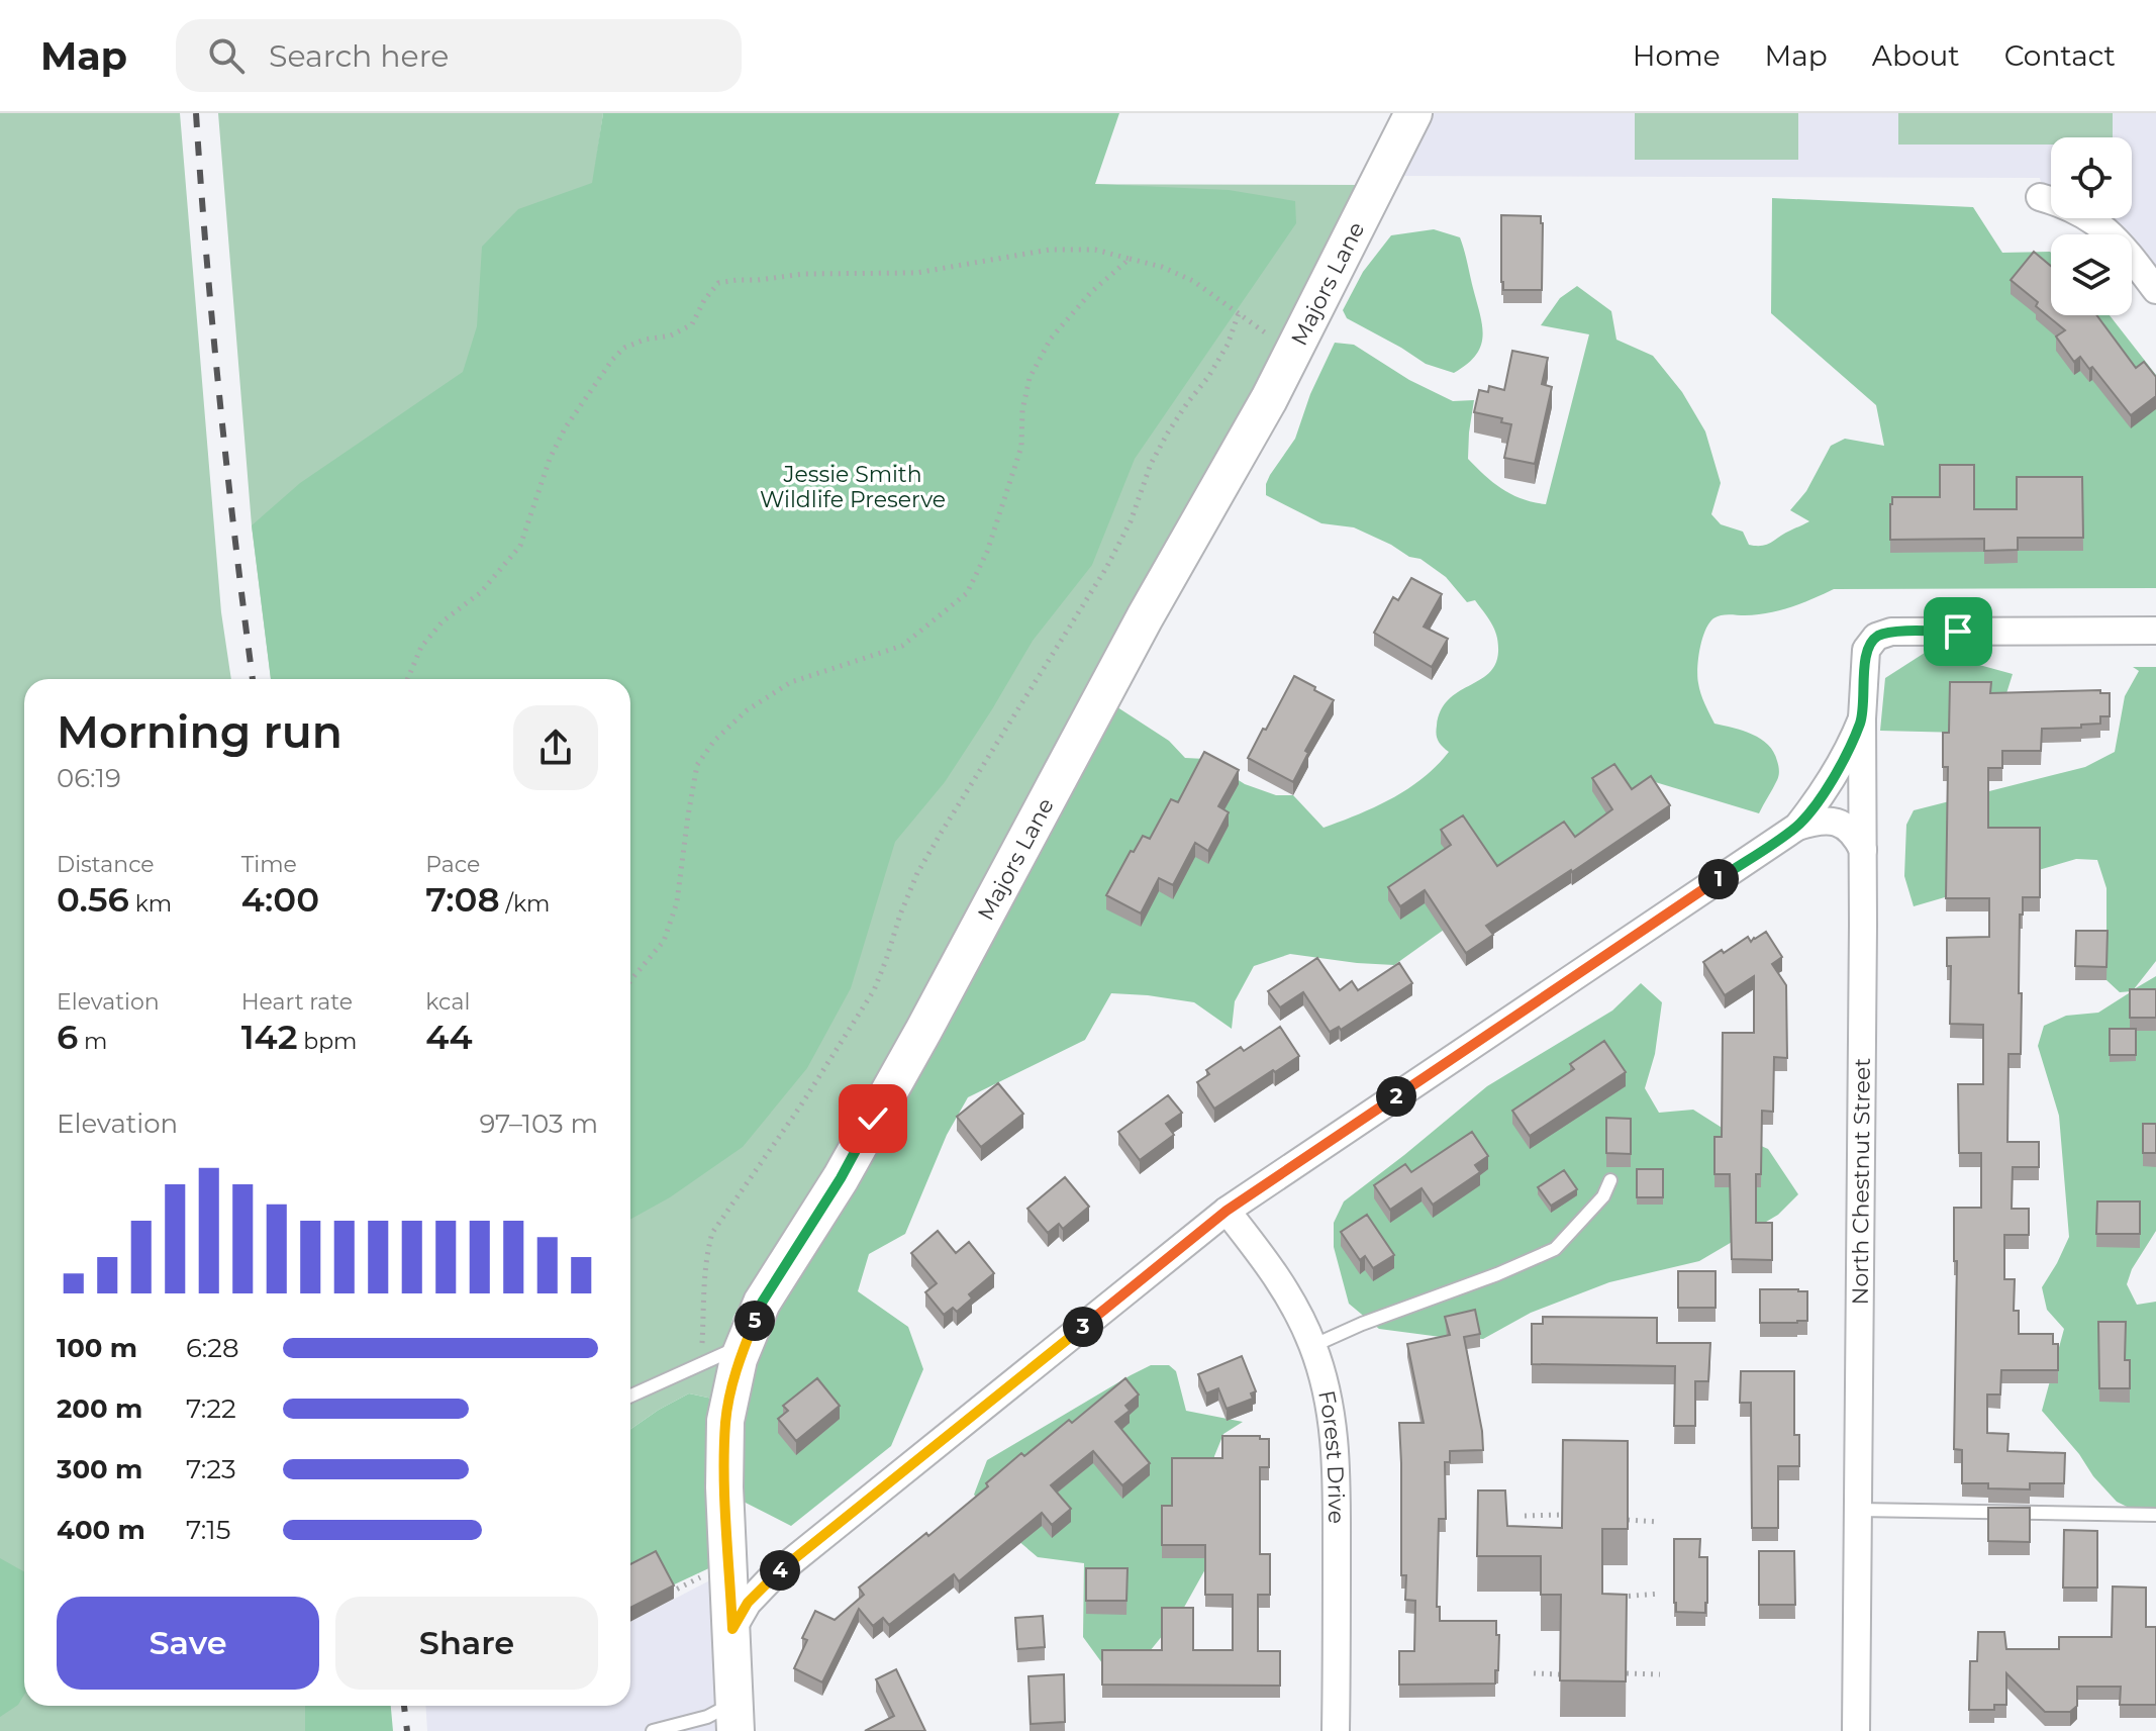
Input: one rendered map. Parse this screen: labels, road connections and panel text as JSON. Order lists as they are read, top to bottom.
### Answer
{
  "streets": {
    "street": ["Majors Lane", "North Chestnut Street", "Forest Drive"]
  },
  "parks": ["Jessie Smith Wildlife Preserve"],
  "page": {
    "header": "Map",
    "search": "Search here",
    "nav": [
      "Home",
      "Map",
      "About",
      "Contact"
    ],
    "heading": ["Morning run", "06:19"],
    "stats": [
      ["Distance", "0.56 km"],
      ["Time", "4:00"],
      ["Pace", "7:08 /km"],
      ["Elevation", "6 m"],
      ["Heart rate", "142 bpm"],
      ["kcal", "44"]
    ],
    "pins": [
      "1",
      "2",
      "5",
      "3",
      "4"
    ],
    "chart": ["Elevation", "97–103 m"],
    "list": [
      {
        "name": "100 m",
        "note": "6:28"
      },
      {
        "name": "200 m",
        "note": "7:22"
      },
      {
        "name": "300 m",
        "note": "7:23"
      },
      {
        "name": "400 m",
        "note": "7:15"
      }
    ],
    "buttons": ["Save", "Share"]
  }
}
